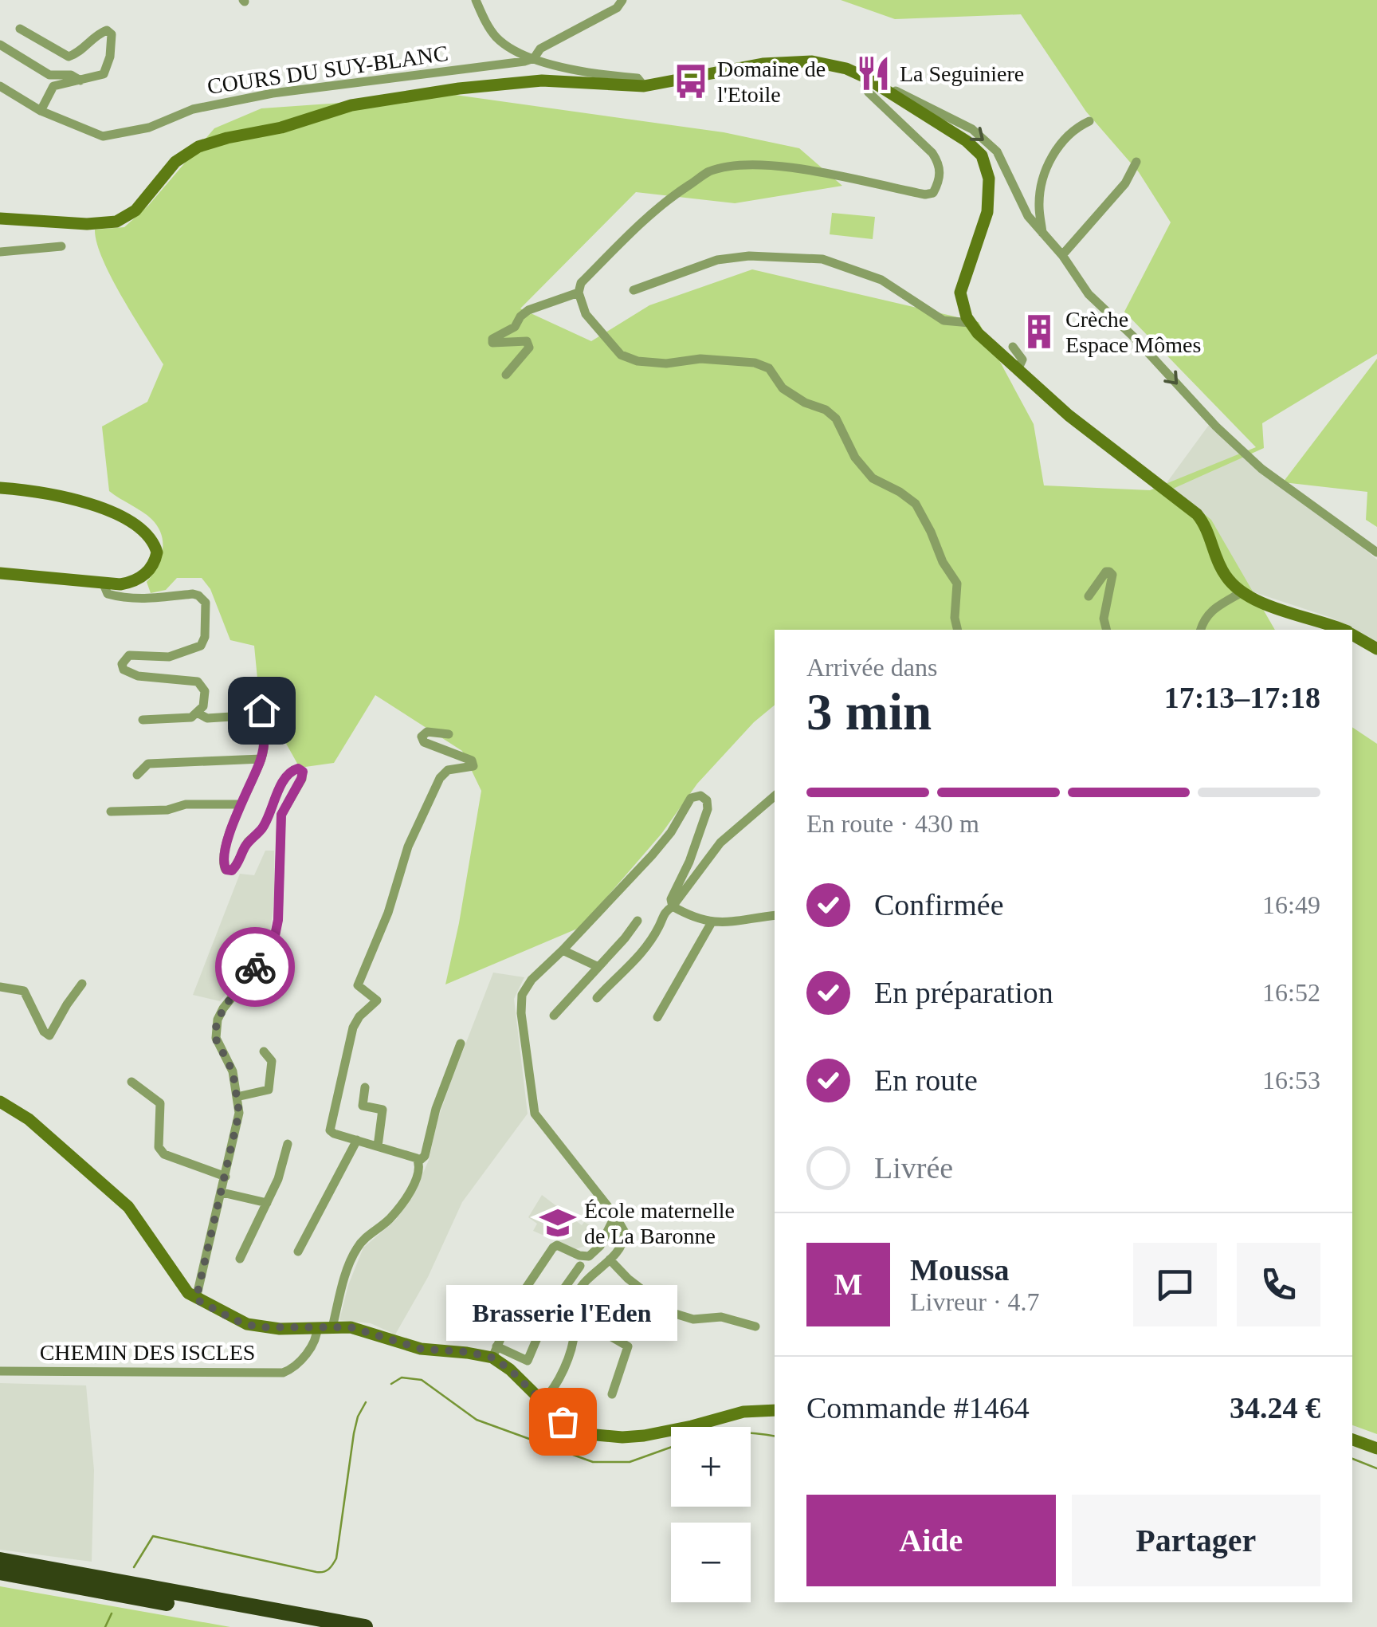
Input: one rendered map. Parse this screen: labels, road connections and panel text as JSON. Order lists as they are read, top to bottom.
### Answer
{
  "streets": {
    "street": ["COURS DU SUY-BLANC", "CHEMIN DES ISCLES"]
  },
  "places": {
    "restaurant": ["La Seguiniere"],
    "bus stop": ["Domaine de l'Etoile"],
    "building": ["Crèche Espace Mômes"],
    "school or university": ["École maternelle de La Baronne"],
    "other": ["Brasserie l'Eden"]
  },
  "page": {
    "heading": ["3 min", "Arrivée dans", "17:13–17:18"],
    "panel": [
      "Moussa",
      "Livreur · 4.7",
      "Commande #1464",
      "34.24 €"
    ],
    "bar": "En route · 430 m",
    "list": [
      ["Confirmée", "16:49"],
      ["En préparation", "16:52"],
      ["En route", "16:53"],
      "Livrée"
    ],
    "round": "M",
    "bubble": "Brasserie l'Eden",
    "map_buttons": ["+", "−"],
    "buttons": ["Aide", "Partager"]
  }
}
